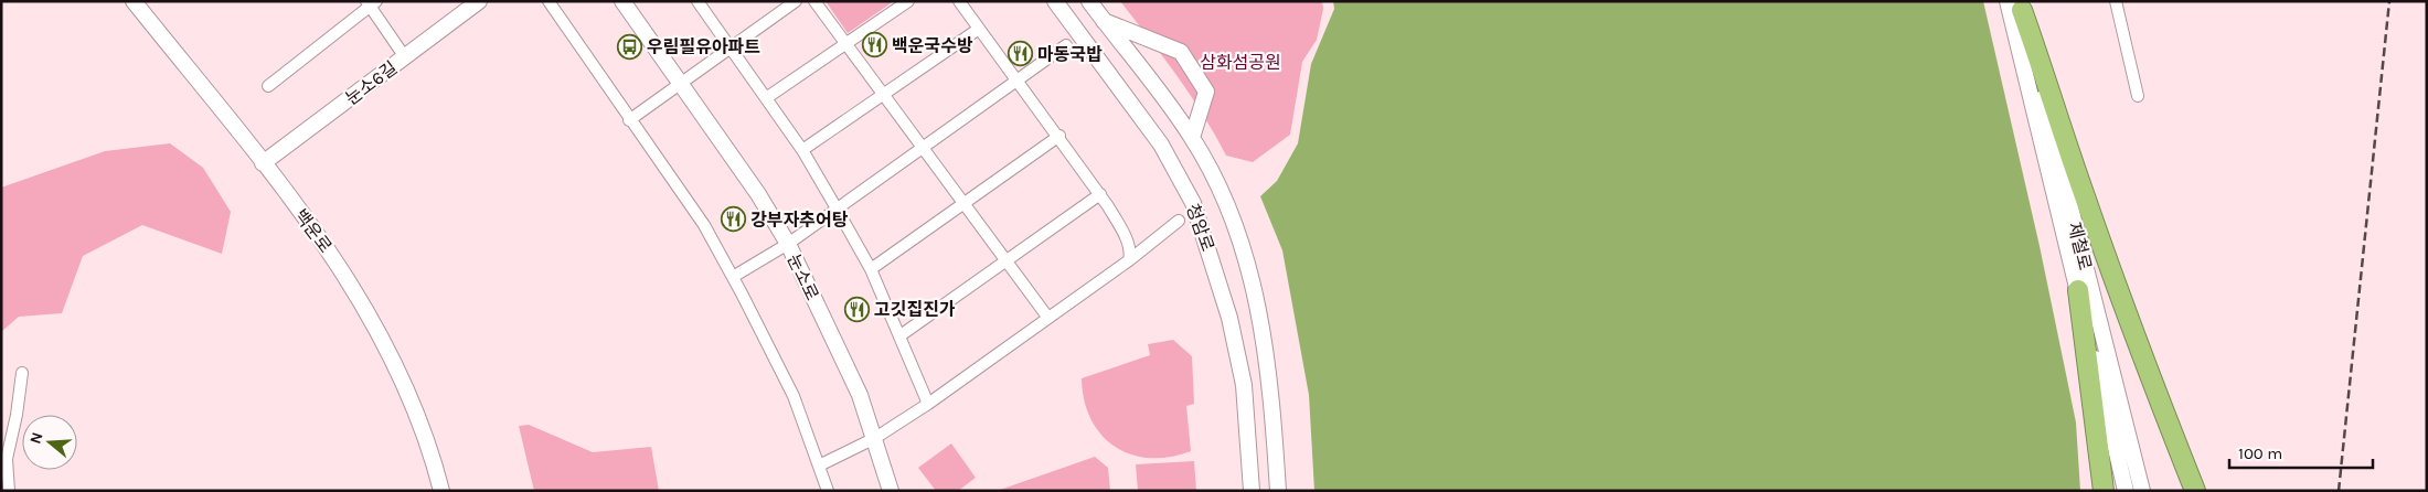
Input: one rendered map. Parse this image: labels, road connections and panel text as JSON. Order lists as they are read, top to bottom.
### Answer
{
  "streets": {
    "main road": [
      "눈소6길",
      "청암로",
      "백운로",
      "제철로",
      "눈소로"
    ]
  },
  "crossings": [
    ["눈소6길", "백운로"]
  ],
  "parks": ["삼화섬공원"],
  "places": {
    "restaurant": [
      "백운국수방",
      "마동국밥",
      "강부자추어탕",
      "고깃집진가"
    ],
    "bus stop": ["우림필유아파트"]
  },
  "scale_bar": "100 m",
  "north": "left"
}
